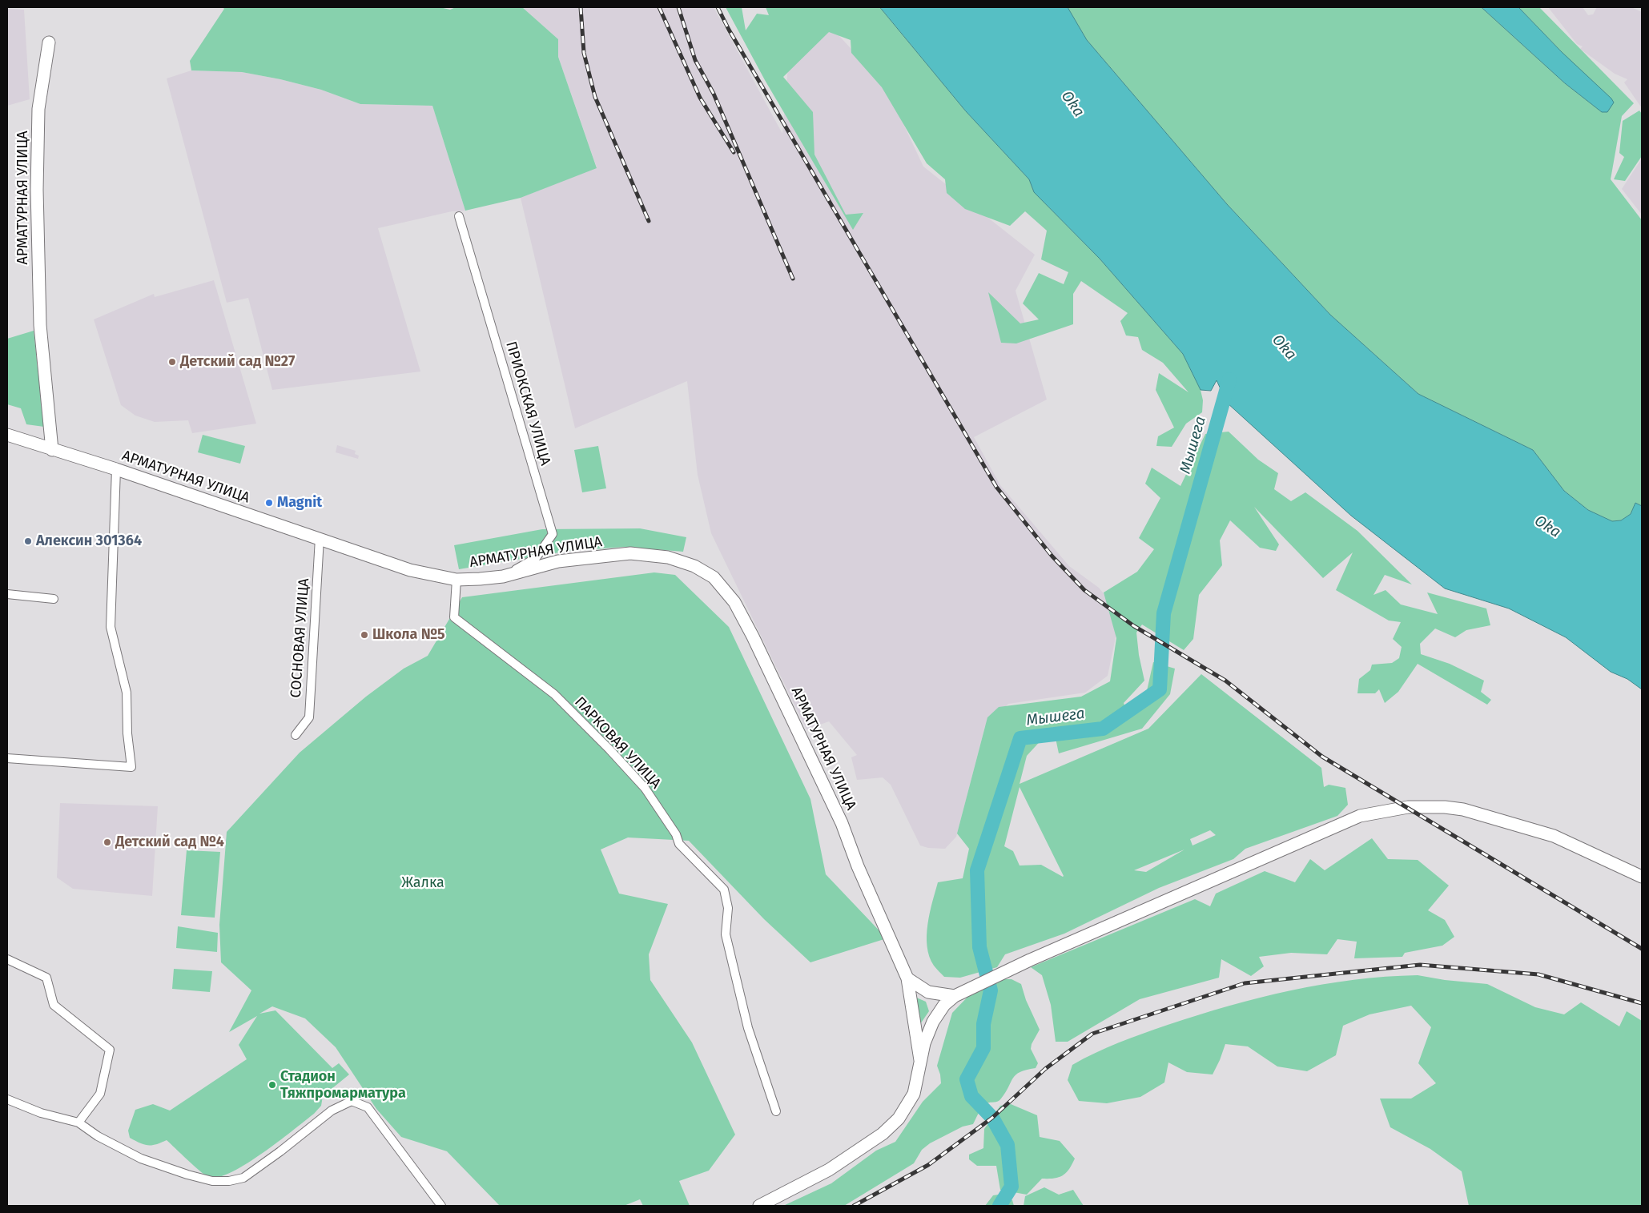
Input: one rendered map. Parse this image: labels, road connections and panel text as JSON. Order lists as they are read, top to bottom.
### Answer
{
  "streets": {
    "street": [
      "АРМАТУРНАЯ УЛИЦА",
      "ПРИОКСКАЯ УЛИЦА",
      "СОСНОВАЯ УЛИЦА",
      "ПАРКОВАЯ УЛИЦА"
    ]
  },
  "crossings": [
    ["АРМАТУРНАЯ УЛИЦА", "ПРИОКСКАЯ УЛИЦА"],
    ["АРМАТУРНАЯ УЛИЦА", "СОСНОВАЯ УЛИЦА"],
    ["АРМАТУРНАЯ УЛИЦА", "ПАРКОВАЯ УЛИЦА"]
  ],
  "water": ["Oka", "Мышега"],
  "parks": ["Жалка"],
  "places": [
    "Детский сад №27",
    "Magnit",
    "Алексин 301364",
    "Школа №5",
    "Детский сад №4",
    "Стадион Тяжпромарматура"
  ]
}
